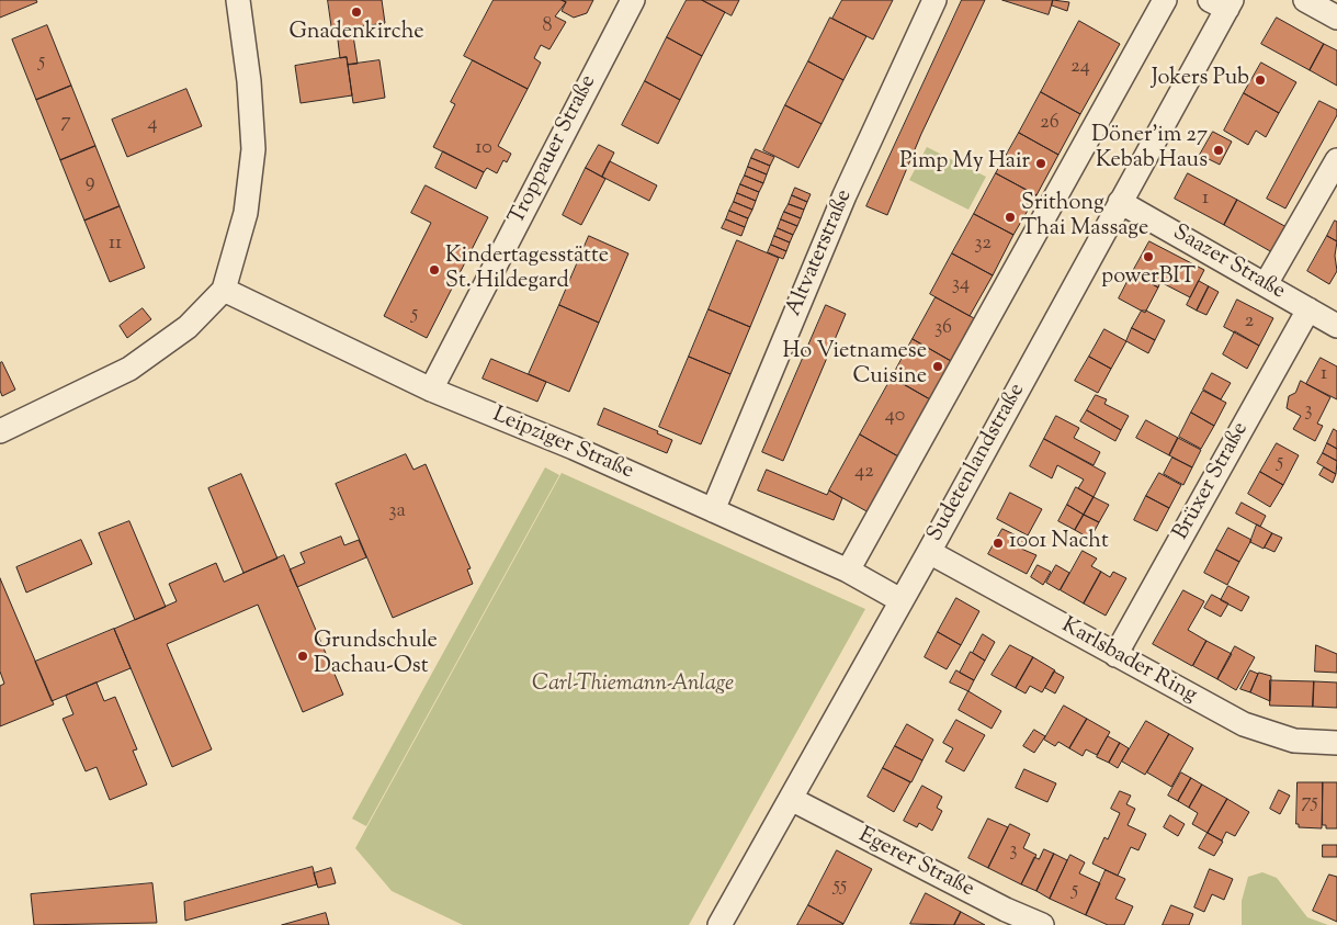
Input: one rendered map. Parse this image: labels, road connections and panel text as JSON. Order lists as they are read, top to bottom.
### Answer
{
  "streets": {
    "street": [
      "Troppauer Straße",
      "Altvaterstraße",
      "Saazer Straße",
      "Leipziger Straße",
      "Sudetenlandstraße",
      "Brüxer Straße",
      "Karlsbader Ring",
      "Egerer Straße"
    ]
  },
  "crossings": [
    ["Troppauer Straße", "Leipziger Straße"],
    ["Altvaterstraße", "Leipziger Straße"],
    ["Saazer Straße", "Sudetenlandstraße"],
    ["Saazer Straße", "Brüxer Straße"],
    ["Leipziger Straße", "Sudetenlandstraße"],
    ["Sudetenlandstraße", "Karlsbader Ring"],
    ["Sudetenlandstraße", "Egerer Straße"],
    ["Brüxer Straße", "Karlsbader Ring"]
  ],
  "parks": ["Carl-Thiemann-Anlage"],
  "places": [
    "Gnadenkirche",
    "Jokers Pub",
    "Döner'im 27 Kebab Haus",
    "Pimp My Hair",
    "Srithong Thai Massage",
    "powerBIT",
    "Kindertagesstätte St. Hildegard",
    "Ho Vietnamese Cuisine",
    "1001 Nacht",
    "Grundschule Dachau-Ost"
  ],
  "house_numbers": [
    "8",
    "5",
    "24",
    "7",
    "26",
    "4",
    "10",
    "9",
    "1",
    "11",
    "32",
    "34",
    "5",
    "2",
    "36",
    "1",
    "3",
    "40",
    "5",
    "42",
    "3a",
    "75",
    "3",
    "55",
    "5"
  ]
}
